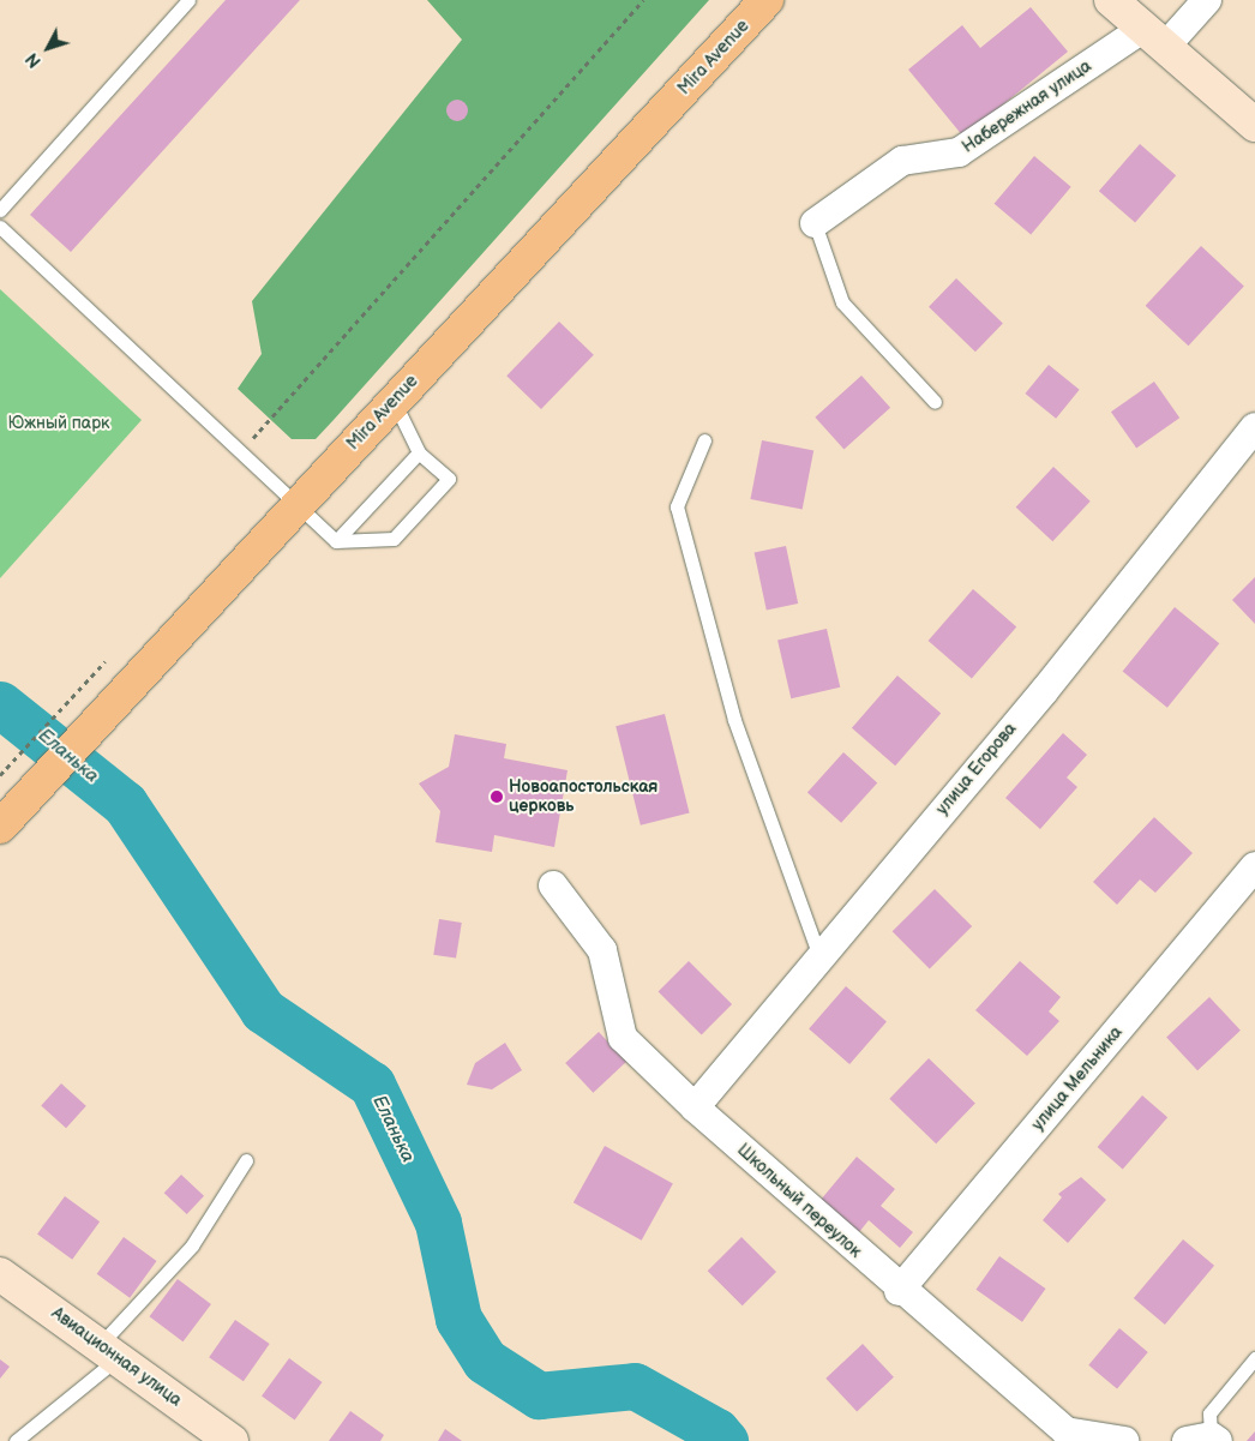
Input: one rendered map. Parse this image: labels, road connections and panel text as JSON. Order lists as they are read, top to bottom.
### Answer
{
  "streets": {
    "main road": ["Mira Avenue"],
    "street": [
      "Набережная улица",
      "улица Егорова",
      "улица Мельника",
      "Школьный переулок",
      "Авиационная улица"
    ]
  },
  "crossings": [
    ["улица Егорова", "Школьный переулок"],
    ["улица Мельника", "Школьный переулок"]
  ],
  "water": ["Еланька"],
  "parks": ["Южный парк"],
  "places": ["Новоапостольская церковь"],
  "north": "bottom left"
}
